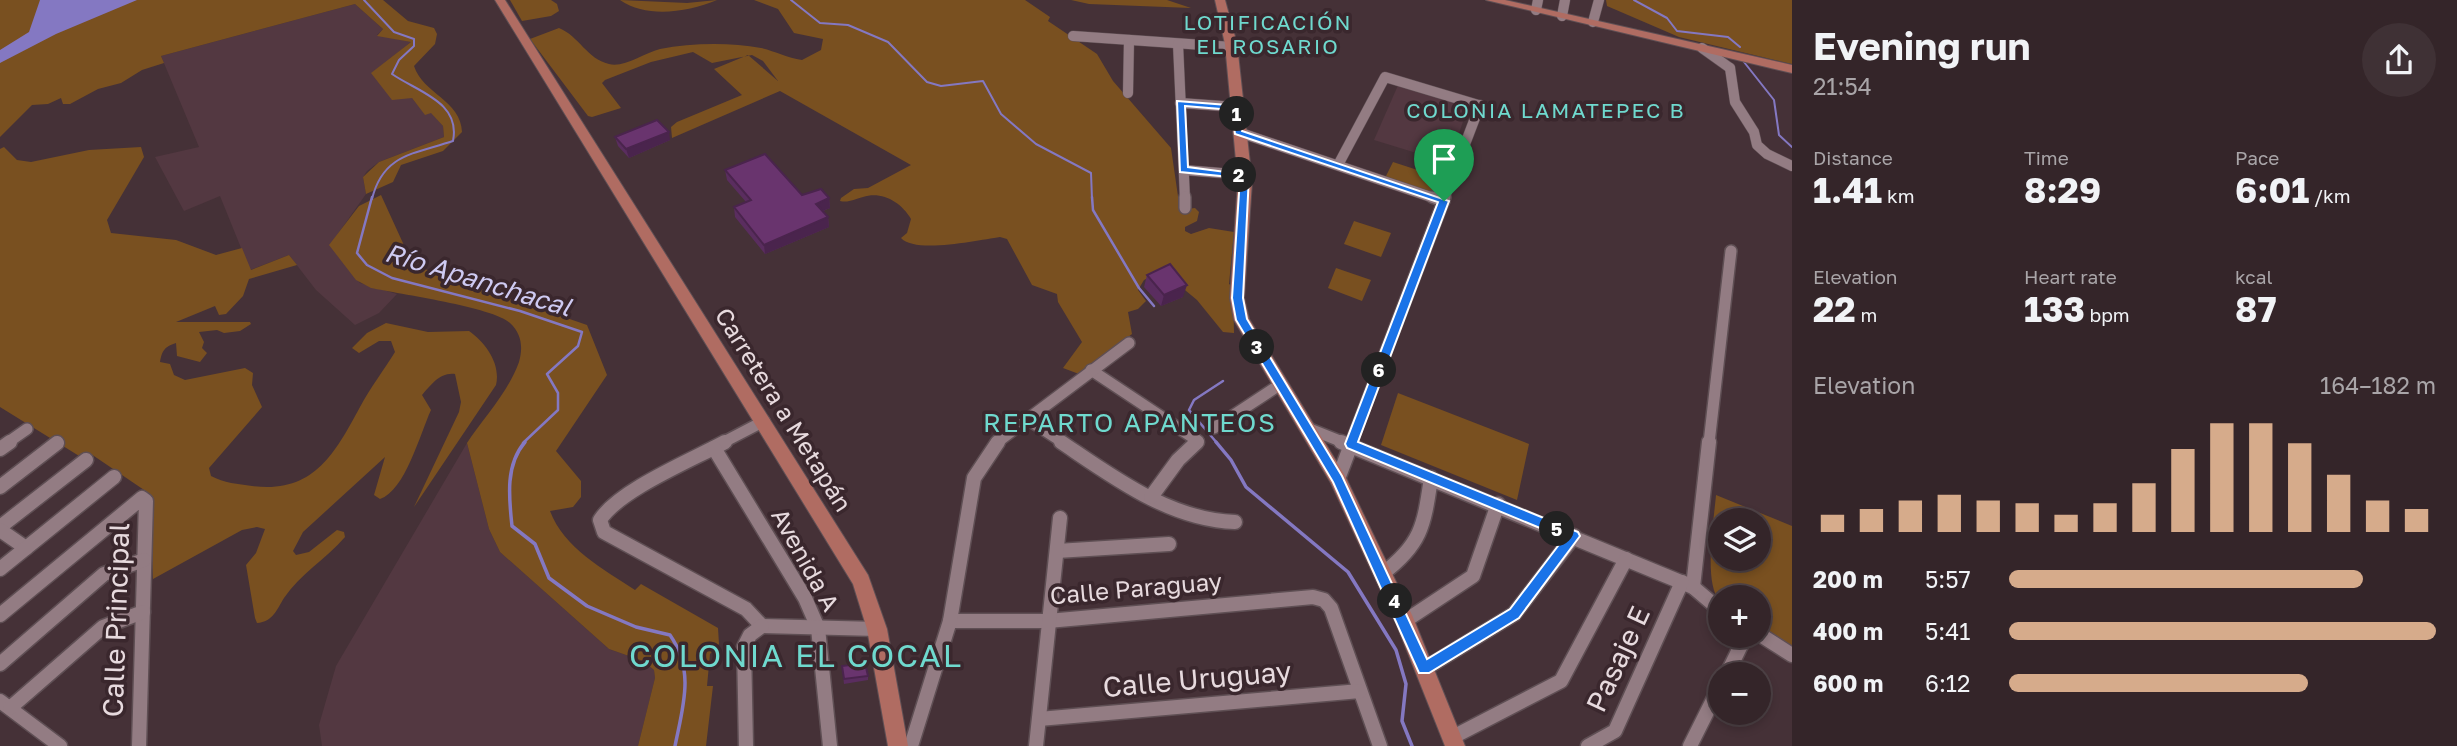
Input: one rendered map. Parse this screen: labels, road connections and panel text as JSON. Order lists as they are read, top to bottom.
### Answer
{
  "streets": {
    "main road": ["Carretera a Metapán"],
    "street": [
      "Avenida A",
      "Calle Paraguay",
      "Calle Principal",
      "Pasaje E",
      "Calle Uruguay"
    ]
  },
  "crossings": [
    ["Calle Paraguay", "Calle Uruguay"]
  ],
  "districts": [
    "LOTIFICACIÓN EL ROSARIO",
    "COLONIA LAMATEPEC B",
    "REPARTO APANTEOS",
    "COLONIA EL COCAL"
  ],
  "water": ["Río Apanchacal"],
  "page": {
    "heading": ["Evening run", "21:54"],
    "pins": [
      "1",
      "2",
      "3",
      "6",
      "5",
      "4"
    ],
    "stats": [
      ["Distance", "1.41 km"],
      ["Time", "8:29"],
      ["Pace", "6:01 /km"],
      ["Elevation", "22 m"],
      ["Heart rate", "133 bpm"],
      ["kcal", "87"]
    ],
    "chart": ["Elevation", "164–182 m"],
    "map_buttons": ["+", "−"],
    "list": [
      {
        "name": "200 m",
        "note": "5:57"
      },
      {
        "name": "400 m",
        "note": "5:41"
      },
      {
        "name": "600 m",
        "note": "6:12"
      }
    ]
  }
}
